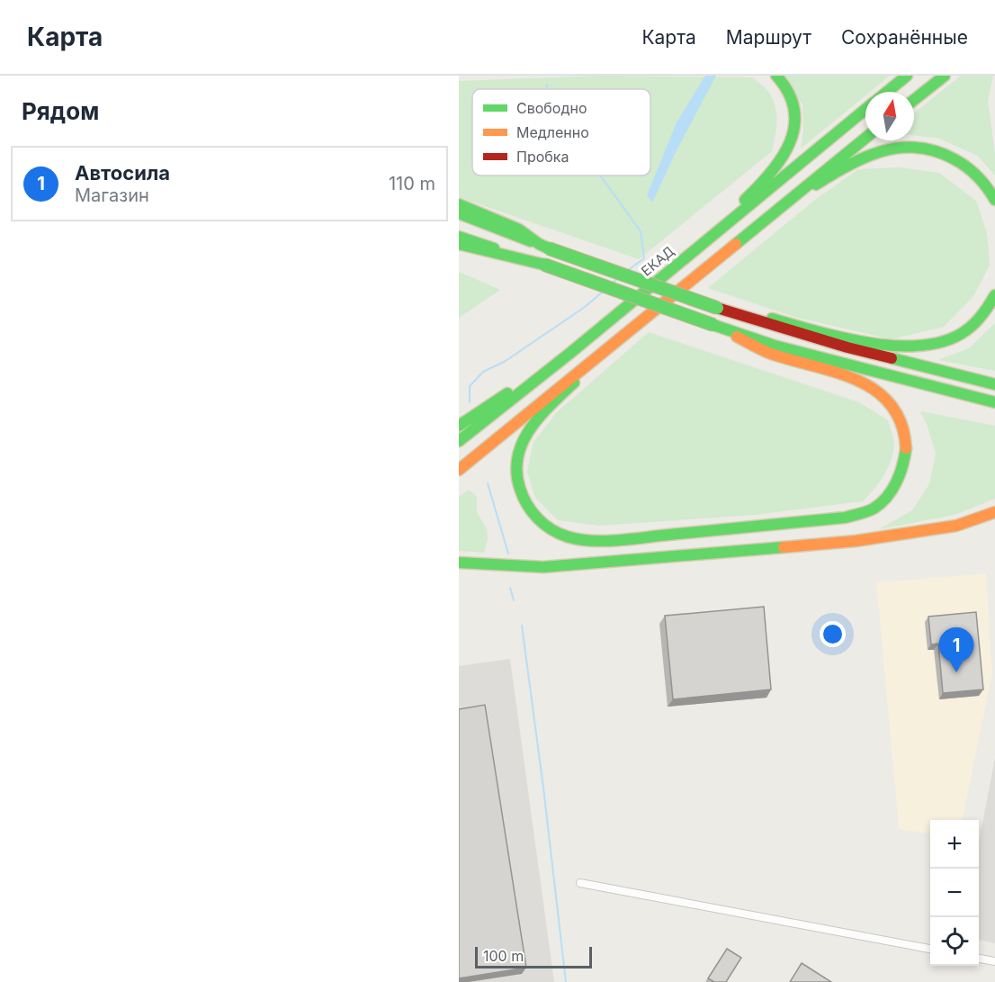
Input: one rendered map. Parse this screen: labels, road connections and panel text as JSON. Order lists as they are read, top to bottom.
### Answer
{
  "streets": {
    "main road": ["ЕКАД"]
  },
  "legend": ["Свободно", "Медленно", "Пробка"],
  "scale_bar": "100 m",
  "north": "top",
  "page": {
    "header": "Карта",
    "nav": ["Карта", "Маршрут", "Сохранённые"],
    "heading": "Рядом",
    "list": [
      {
        "mark": "1",
        "name": "Автосила",
        "note": "Магазин",
        "value": "110 m"
      }
    ],
    "pins": "1",
    "map_buttons": ["+", "−"],
    "scale": "100 m"
  }
}
